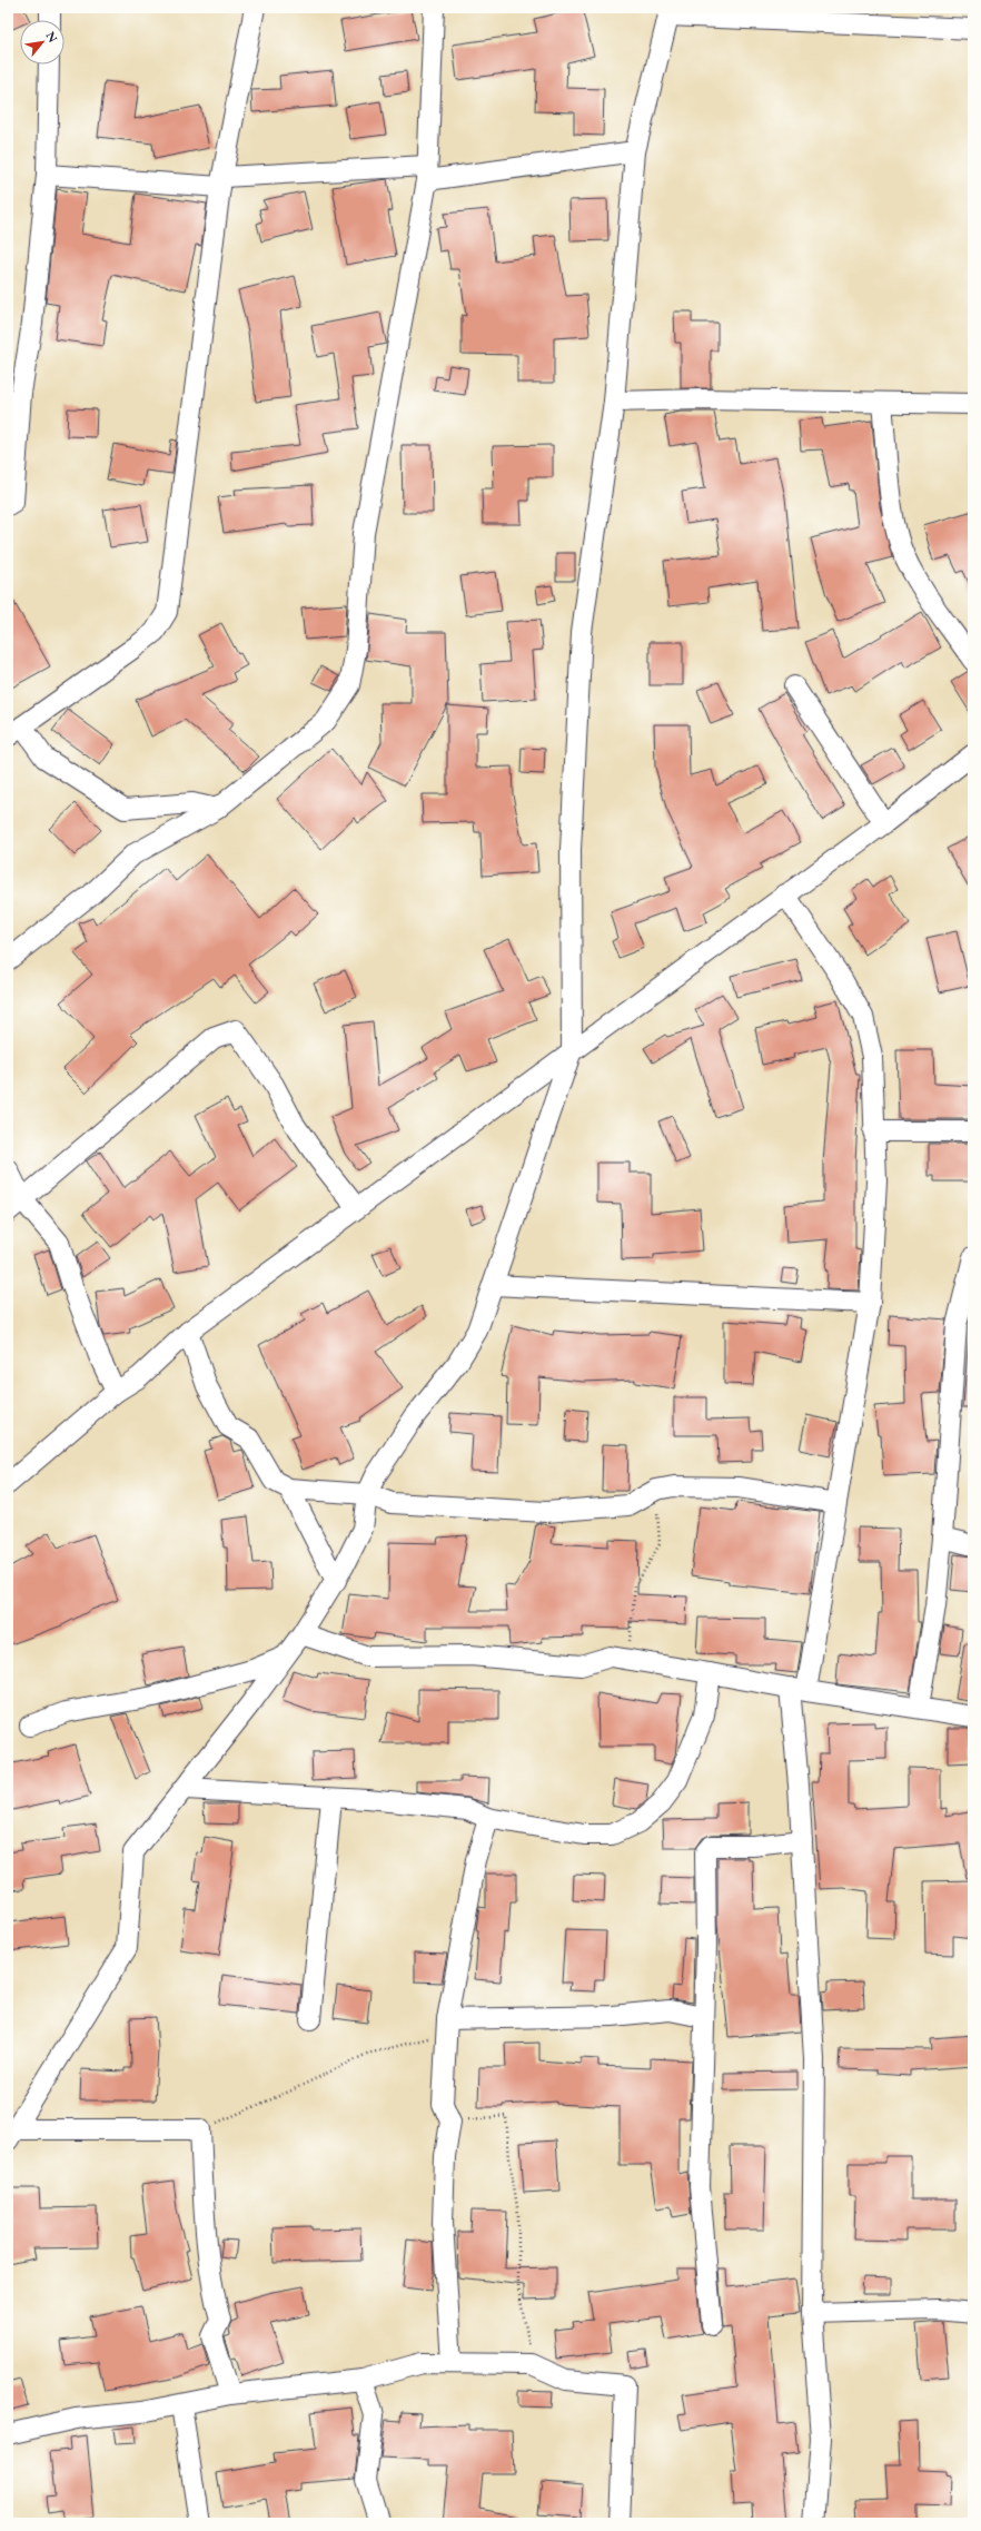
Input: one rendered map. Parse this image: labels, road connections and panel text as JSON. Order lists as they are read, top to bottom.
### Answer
{
  "north": "top right"
}
